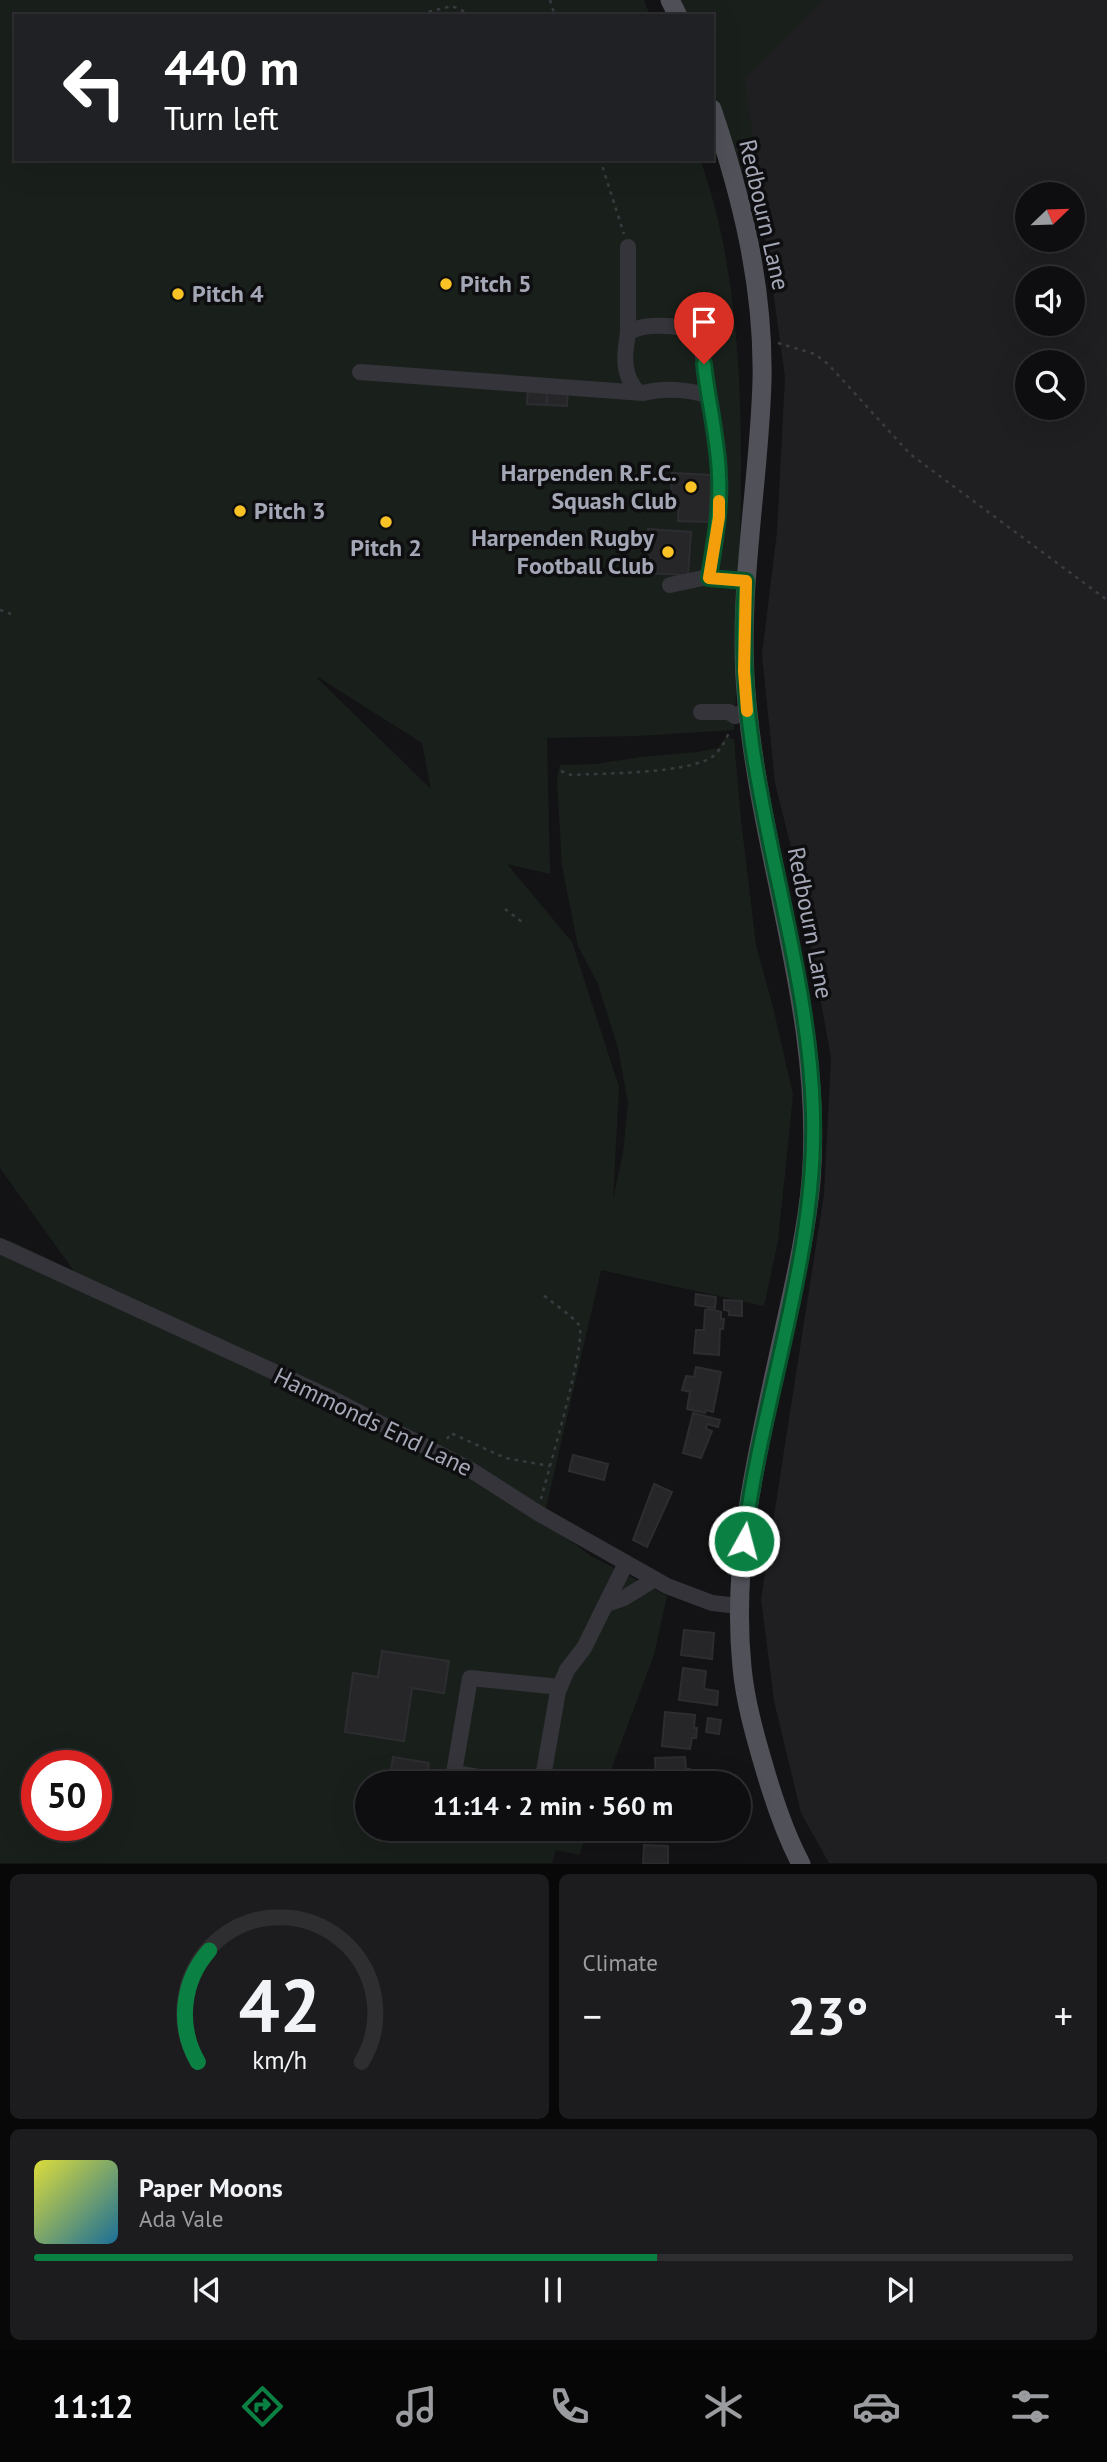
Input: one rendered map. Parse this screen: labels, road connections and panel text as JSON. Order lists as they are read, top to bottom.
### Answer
{
  "streets": {
    "main road": ["Redbourn Lane"],
    "street": ["Hammonds End Lane"]
  },
  "crossings": [
    ["Redbourn Lane", "Hammonds End Lane"]
  ],
  "places": [
    "Pitch 5",
    "Pitch 4",
    "Harpenden R.F.C. Squash Club",
    "Pitch 3",
    "Pitch 2",
    "Harpenden Rugby Football Club"
  ],
  "north": "top right",
  "page": {
    "turn": ["440 m", "Turn left"],
    "limit": "50",
    "trip": "11:14 · 2 min · 560 m",
    "tile": "Climate",
    "heat": ["−", "23°", "+"],
    "song": ["Paper Moons", "Ada Vale"],
    "tabs": "11:12",
    "gauge": ["42", "km/h"]
  }
}
